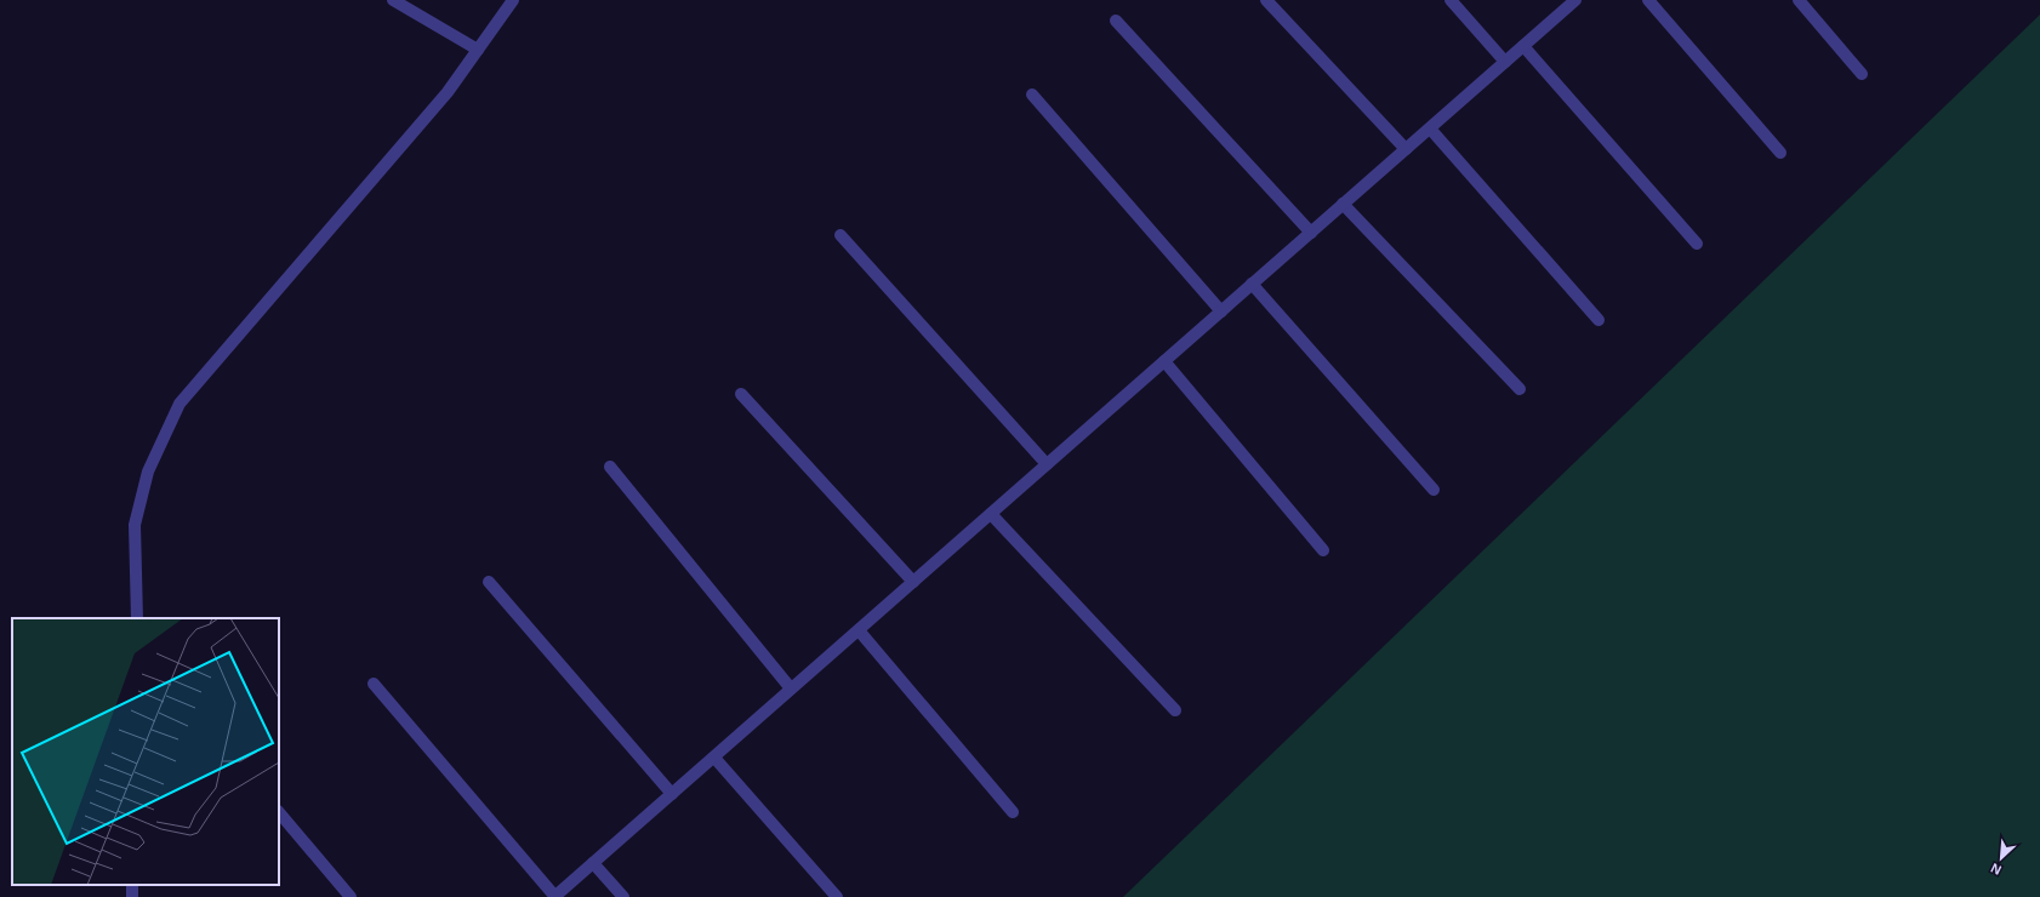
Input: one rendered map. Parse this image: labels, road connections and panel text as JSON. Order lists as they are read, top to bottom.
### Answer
{
  "north": "bottom left"
}
